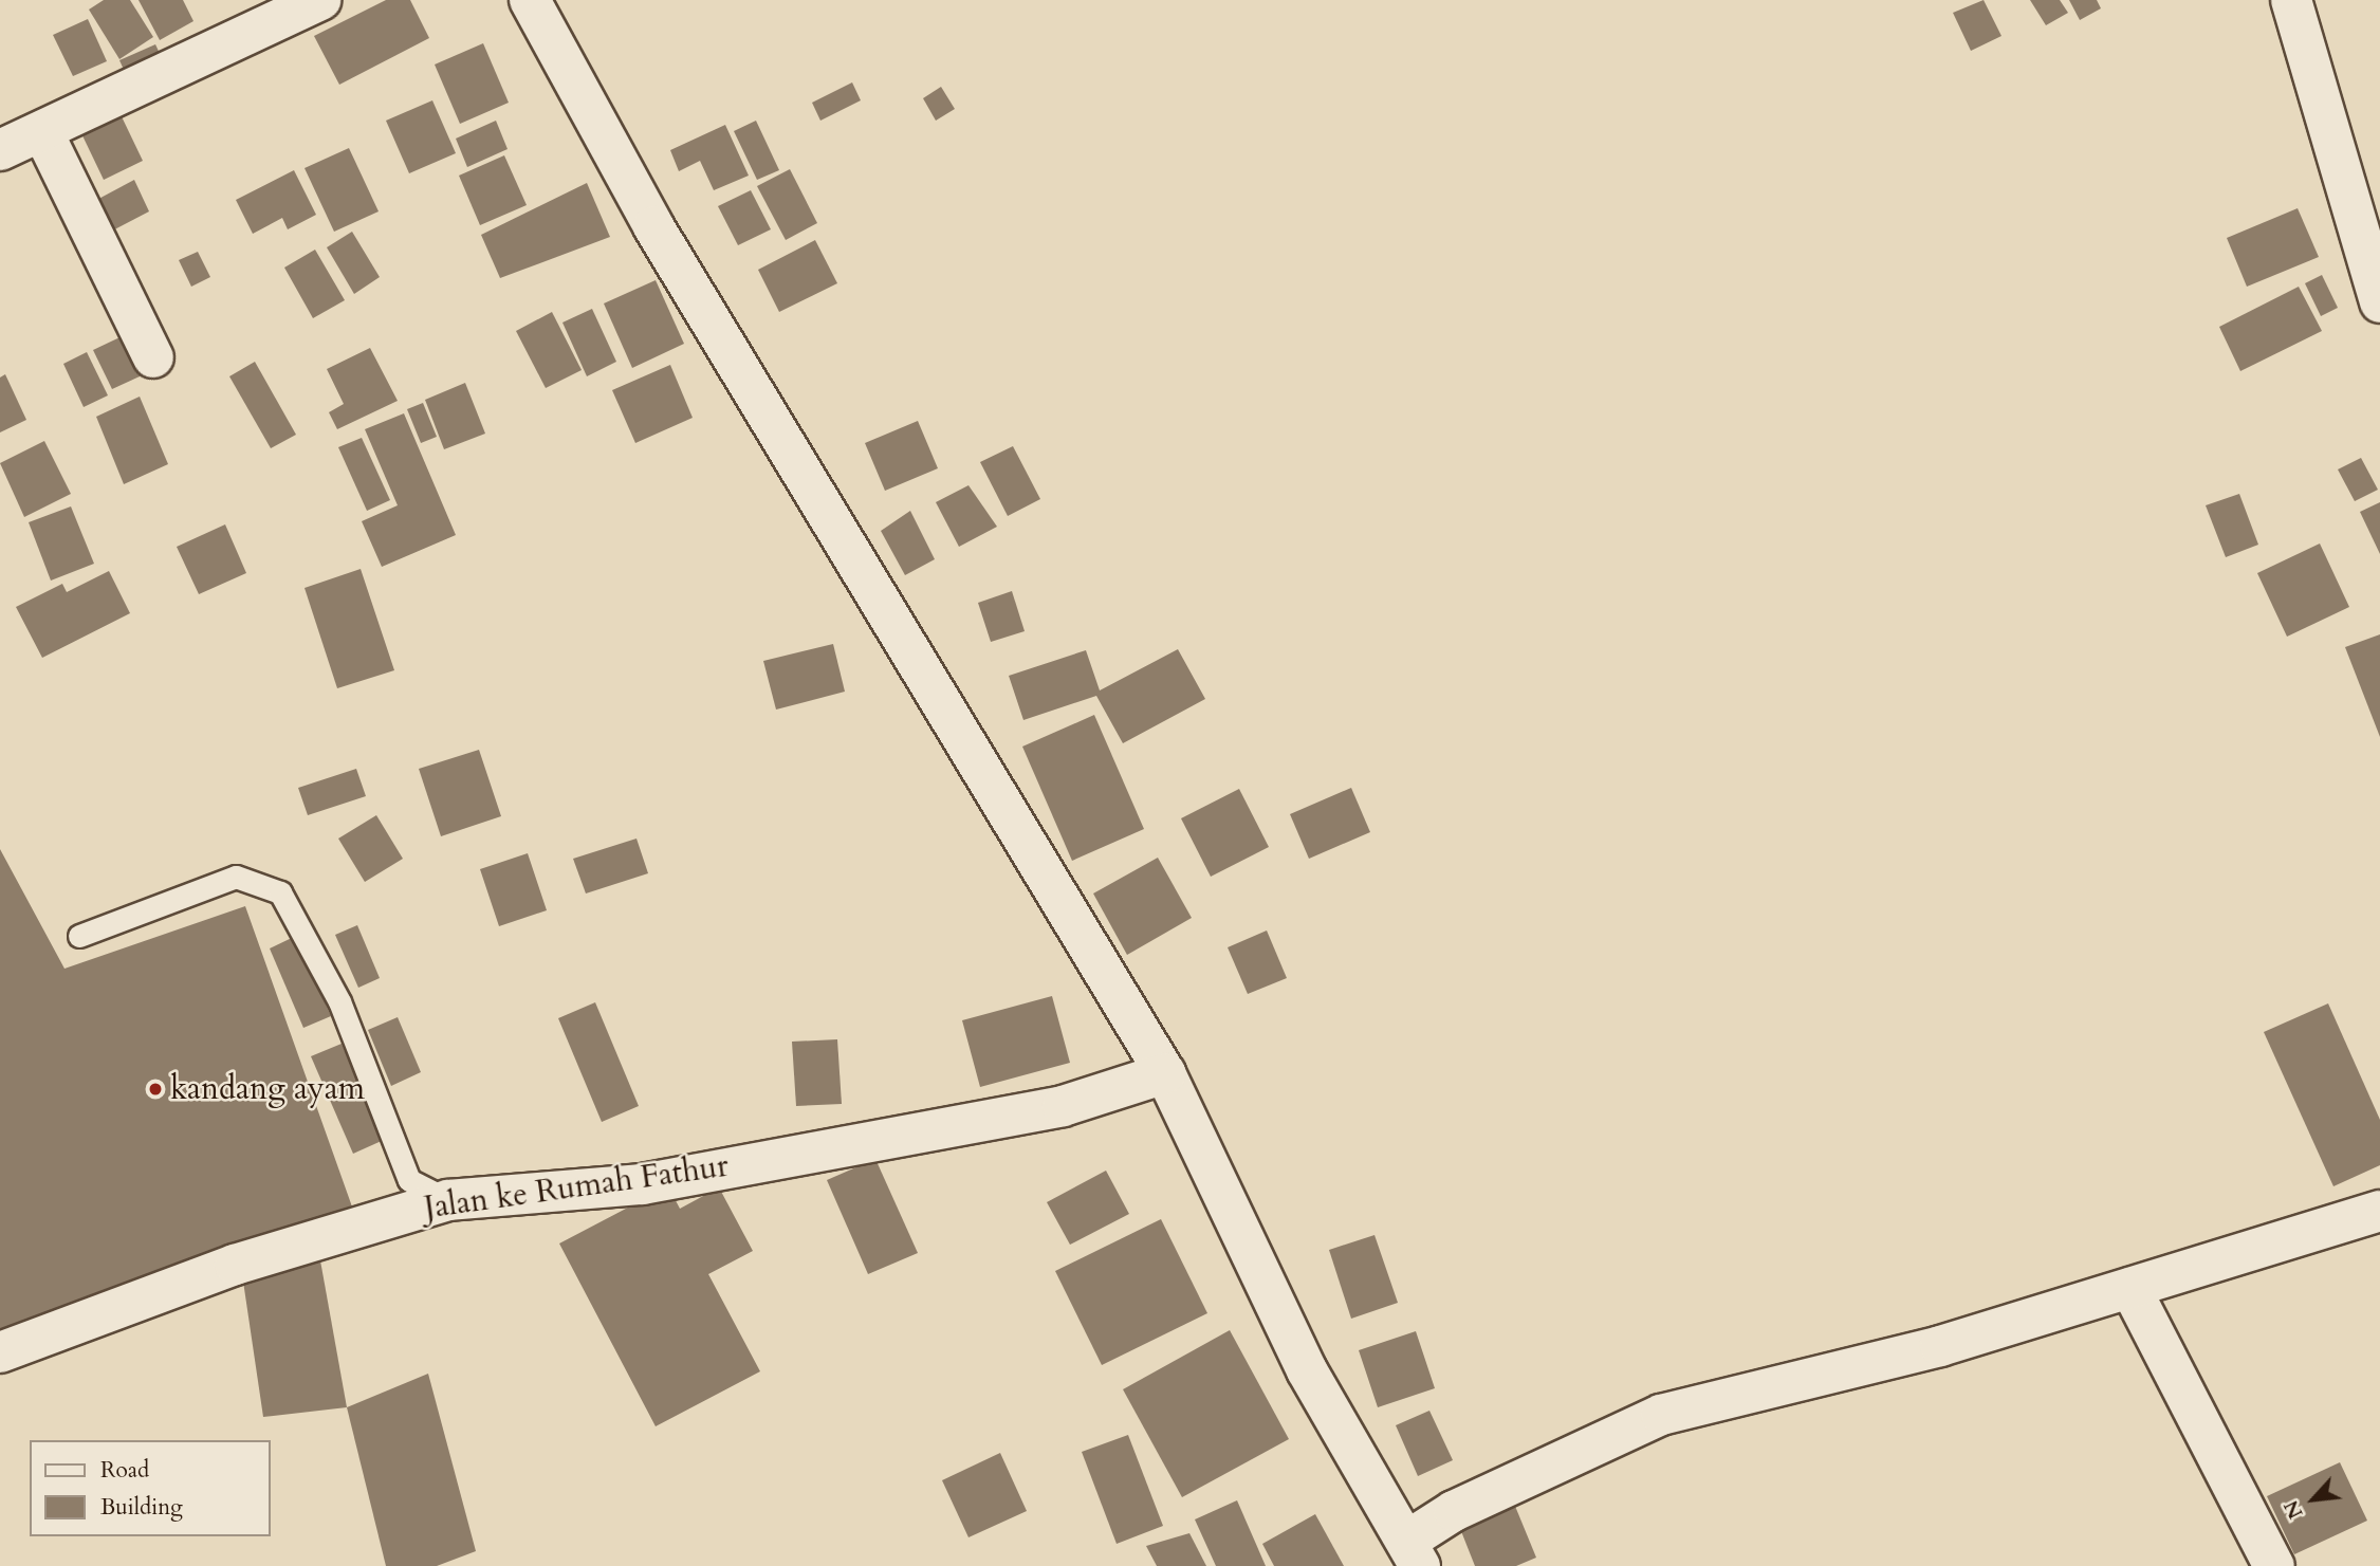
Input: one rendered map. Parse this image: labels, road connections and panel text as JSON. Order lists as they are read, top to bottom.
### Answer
{
  "streets": {
    "street": ["Jalan ke Rumah Fathur"]
  },
  "places": ["kandang ayam"],
  "legend": ["Road", "Building"],
  "north": "bottom left"
}
